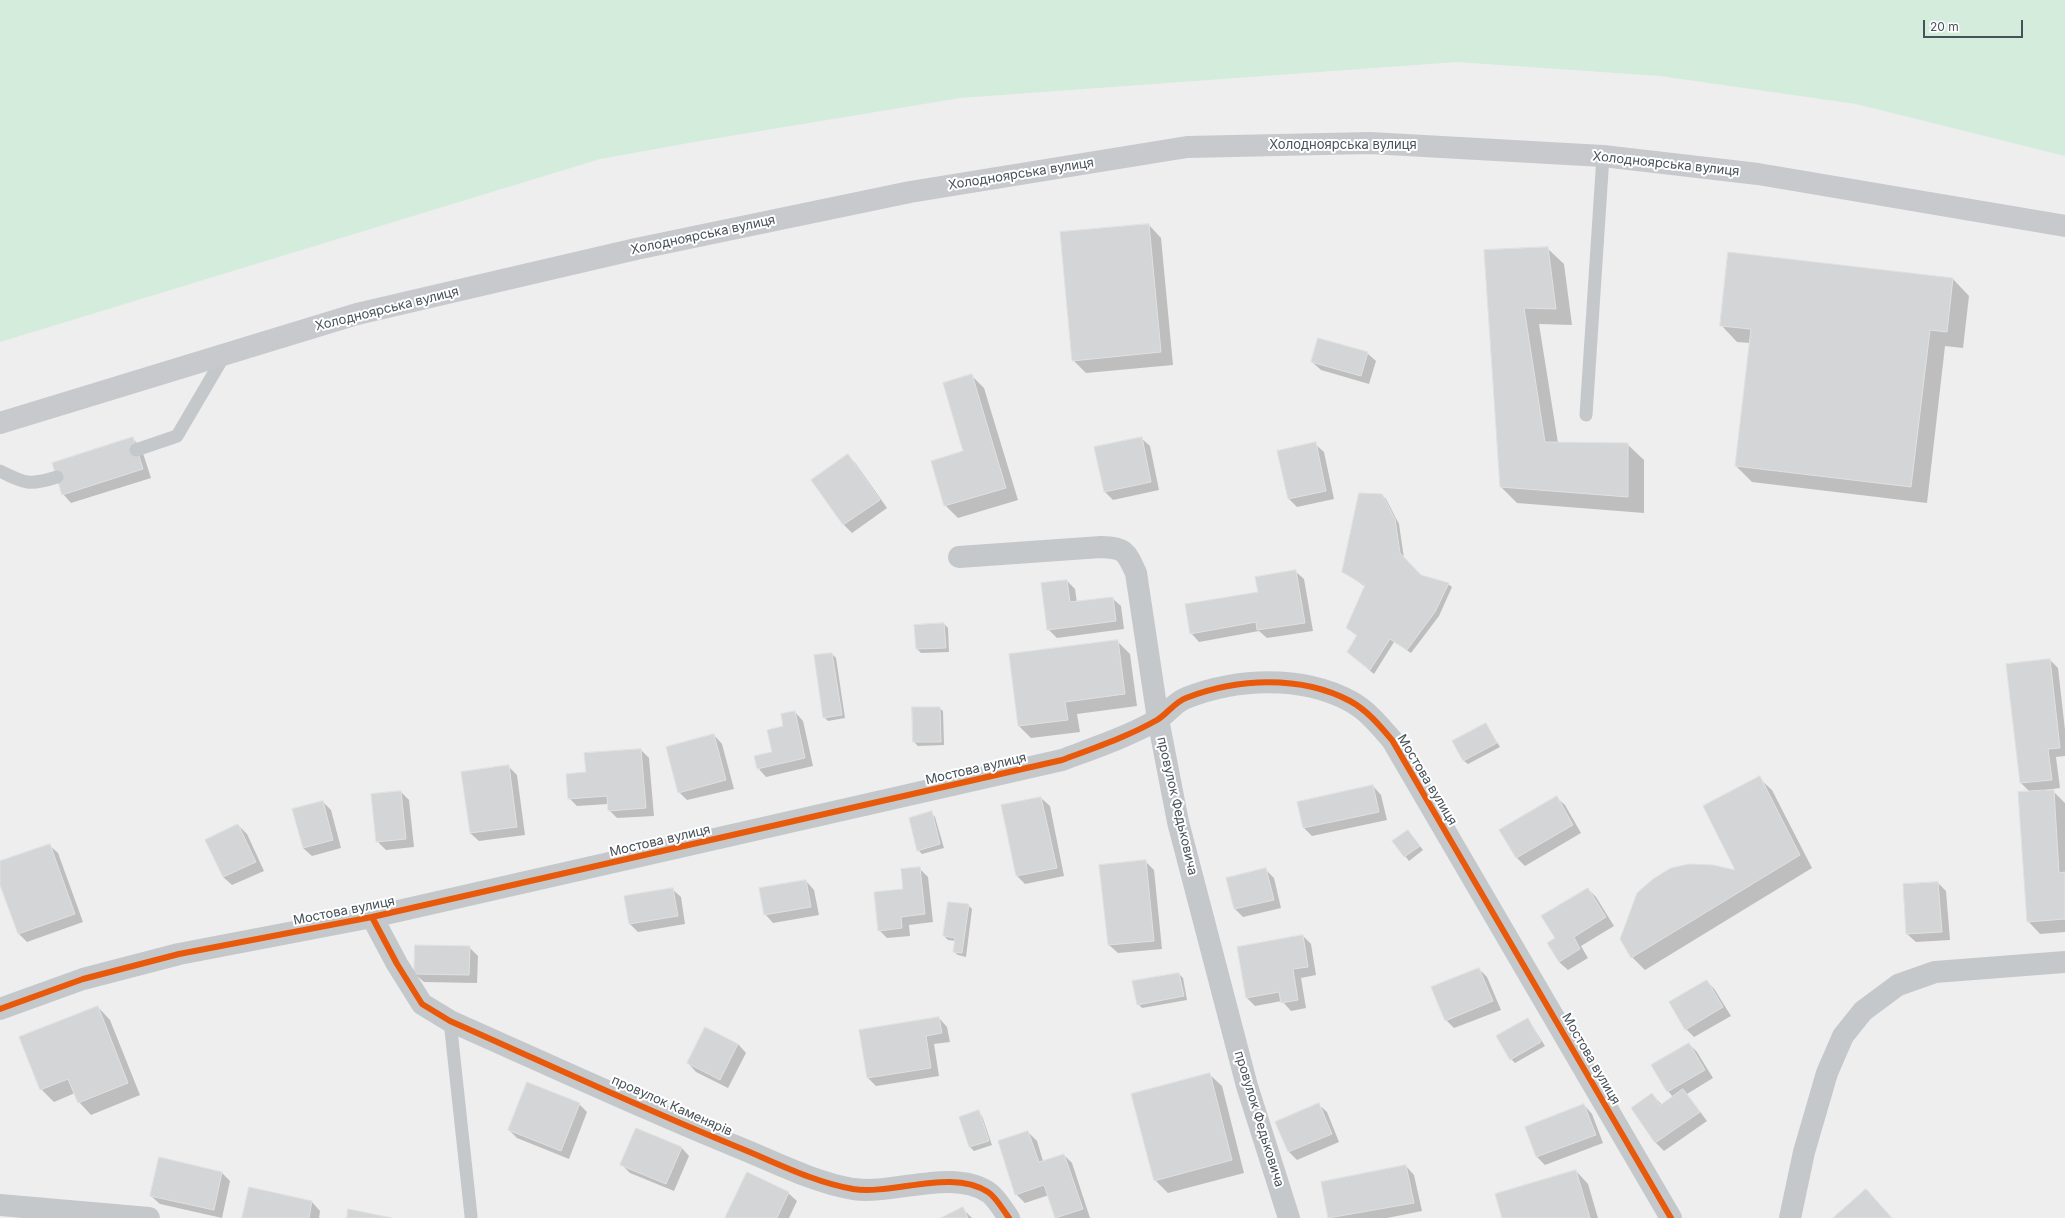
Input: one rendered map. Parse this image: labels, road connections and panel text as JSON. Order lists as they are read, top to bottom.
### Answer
{
  "streets": {
    "main road": ["Холодноярська вулиця"],
    "street": ["Мостова вулиця", "провулок Федьковича", "провулок Каменярів"]
  },
  "crossings": [
    ["Мостова вулиця", "провулок Федьковича"],
    ["Мостова вулиця", "провулок Каменярів"]
  ],
  "scale_bar": "20 m"
}
